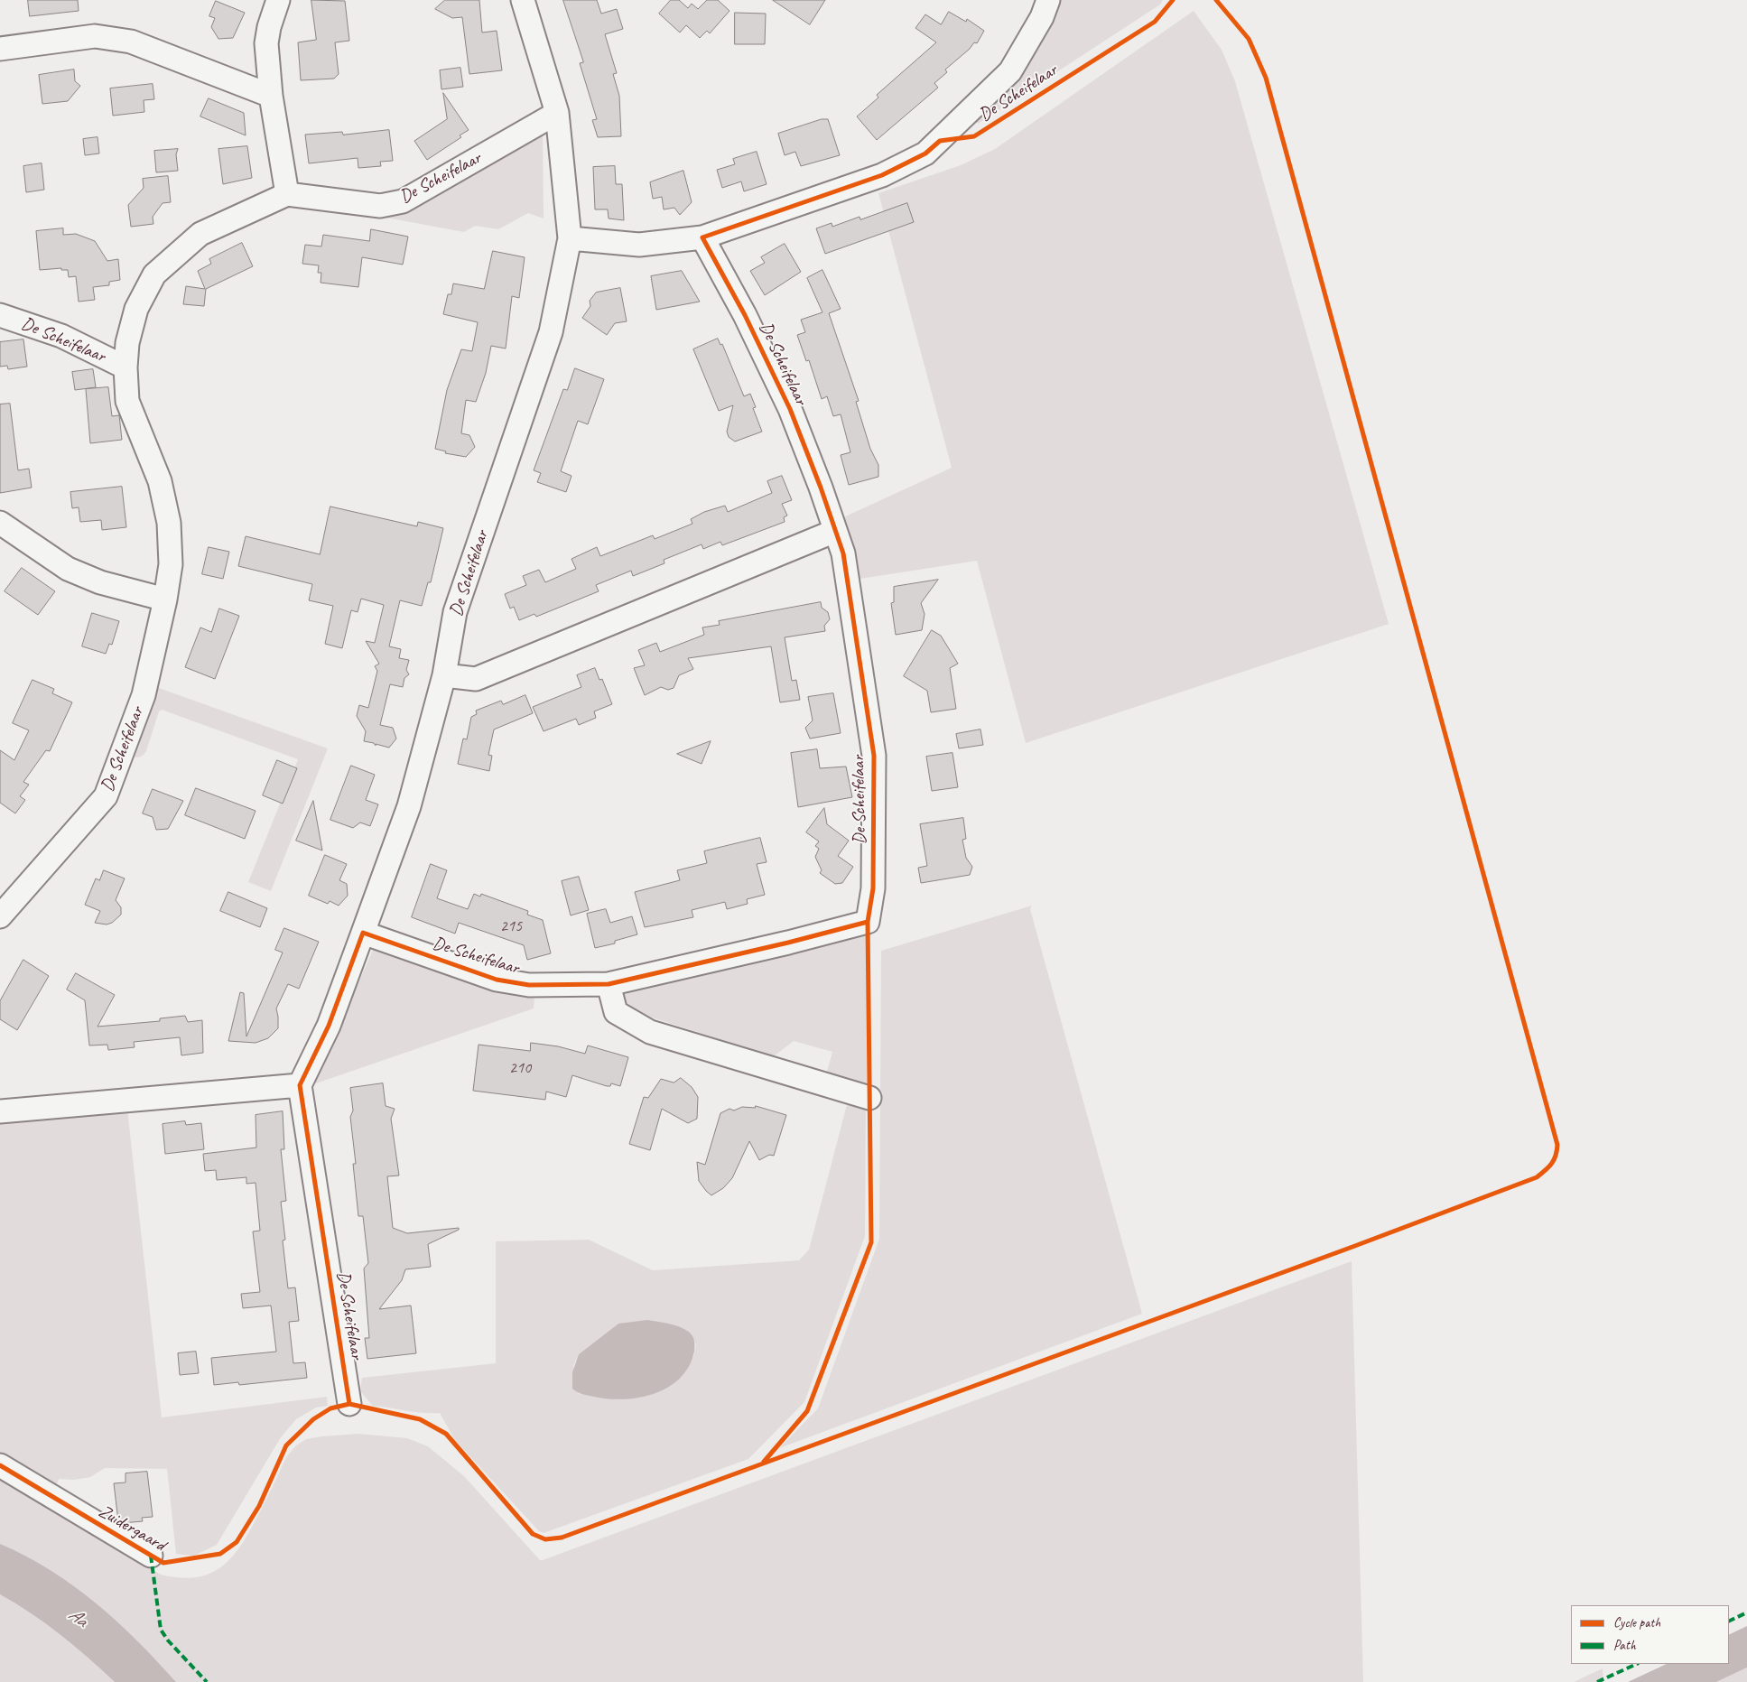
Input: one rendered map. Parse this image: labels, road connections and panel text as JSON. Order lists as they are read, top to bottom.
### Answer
{
  "streets": {
    "street": ["De Scheifelaar", "Zuidergaard"]
  },
  "water": ["Aa"],
  "house_numbers": ["215", "210"],
  "legend": ["Cycle path", "Path"]
}
